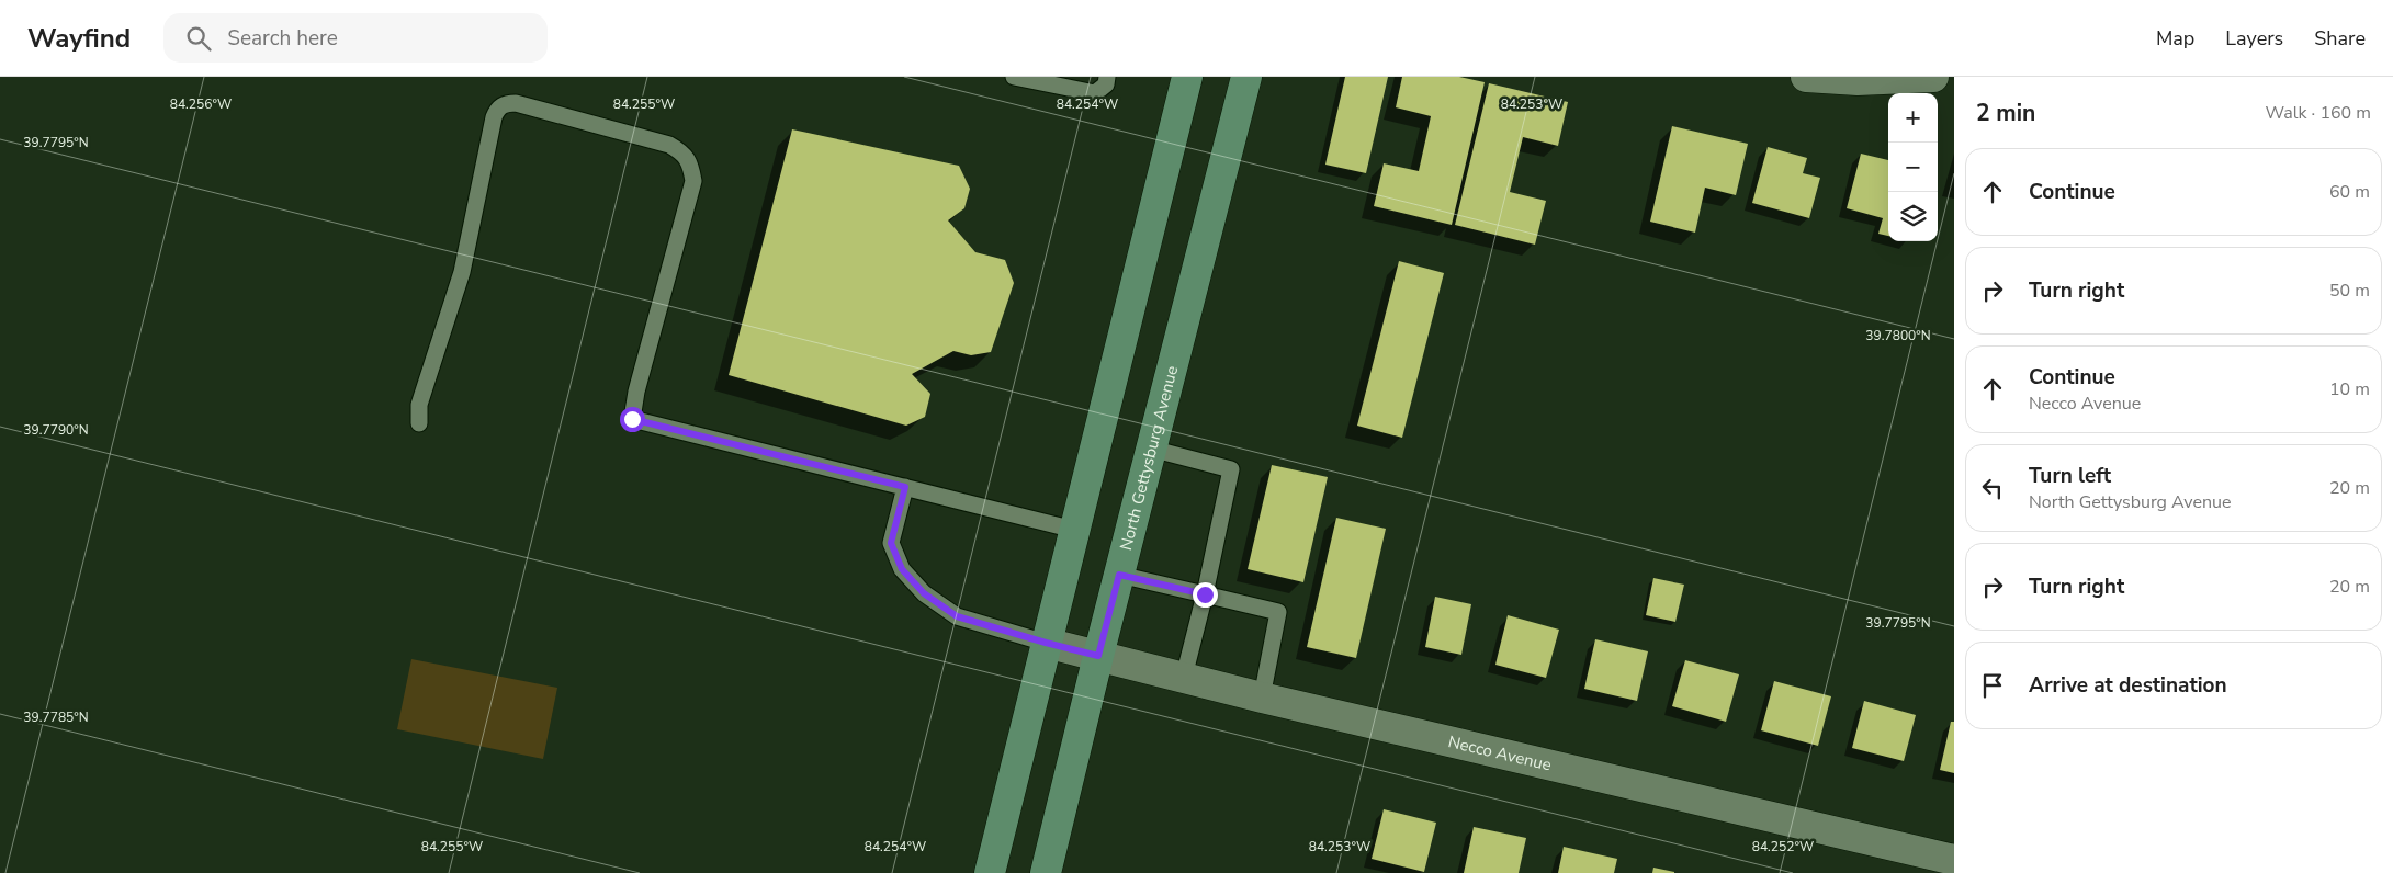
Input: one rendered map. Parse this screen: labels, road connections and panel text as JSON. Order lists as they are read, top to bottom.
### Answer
{
  "streets": {
    "main road": ["North Gettysburg Avenue"],
    "street": ["Necco Avenue"]
  },
  "crossings": [
    ["North Gettysburg Avenue", "Necco Avenue"]
  ],
  "page": {
    "header": "Wayfind",
    "search": "Search here",
    "nav": ["Map", "Layers", "Share"],
    "heading": ["2 min", "Walk · 160 m"],
    "map_buttons": ["+", "−"],
    "list": [
      ["Continue", "60 m"],
      ["Turn right", "50 m"],
      ["Continue", "Necco Avenue", "10 m"],
      ["Turn left", "North Gettysburg Avenue", "20 m"],
      ["Turn right", "20 m"],
      "Arrive at destination"
    ]
  },
  "coordinates": [
    "84.256°W",
    "84.255°W",
    "84.254°W",
    "84.253°W",
    "39.7795°N",
    "39.7800°N",
    "39.7790°N",
    "39.7785°N",
    "84.252°W"
  ]
}
